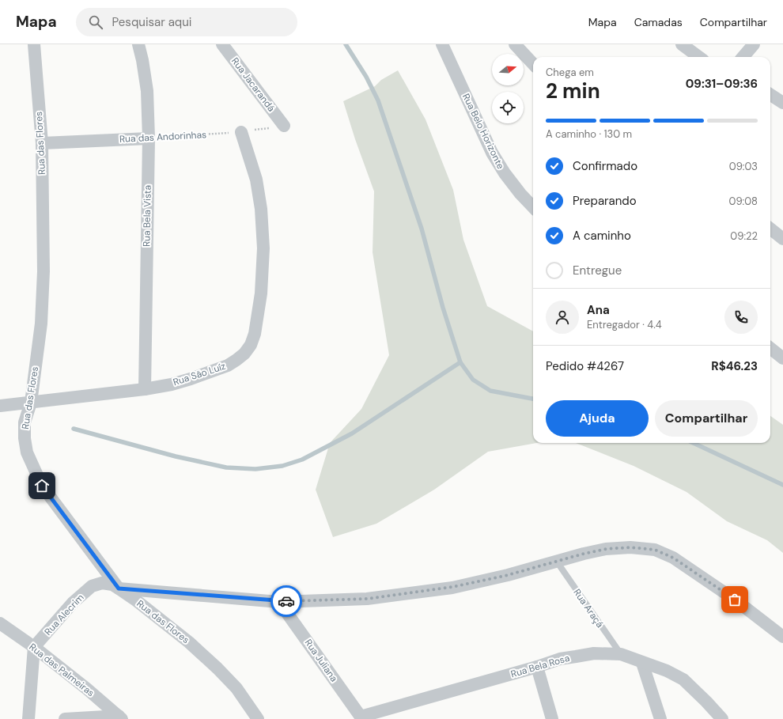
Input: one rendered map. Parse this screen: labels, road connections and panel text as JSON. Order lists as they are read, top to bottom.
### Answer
{
  "streets": {
    "street": [
      "Rua Jacarandá",
      "Rua Belo Horizonte",
      "Rua das Andorinhas",
      "Rua das Flores",
      "Rua Bela Vista",
      "Rua São Luíz",
      "Rua Alecrim",
      "Rua Juliana",
      "Rua Bela Rosa",
      "Rua das Palmeiras"
    ],
    "lane": ["Rua Araçá"]
  },
  "crossings": [
    ["Rua Jacarandá", "Rua das Andorinhas"],
    ["Rua das Andorinhas", "Rua das Flores"],
    ["Rua das Andorinhas", "Rua Bela Vista"],
    ["Rua das Andorinhas", "Rua São Luíz"],
    ["Rua das Flores", "Rua São Luíz"],
    ["Rua das Flores", "Rua Alecrim"],
    ["Rua Bela Vista", "Rua São Luíz"],
    ["Rua Araçá", "Rua Alecrim"],
    ["Rua Araçá", "Rua Bela Rosa"],
    ["Rua Alecrim", "Rua Juliana"],
    ["Rua Alecrim", "Rua das Palmeiras"],
    ["Rua Juliana", "Rua Bela Rosa"]
  ],
  "north": "right",
  "page": {
    "header": "Mapa",
    "search": "Pesquisar aqui",
    "nav": ["Mapa", "Camadas", "Compartilhar"],
    "heading": ["2 min", "Chega em", "09:31–09:36"],
    "panel": [
      "Ana",
      "Entregador · 4.4",
      "Pedido #4267",
      "R$46.23"
    ],
    "bar": "A caminho · 130 m",
    "list": [
      ["Confirmado", "09:03"],
      ["Preparando", "09:08"],
      ["A caminho", "09:22"],
      "Entregue"
    ],
    "buttons": ["Ajuda", "Compartilhar"]
  }
}
